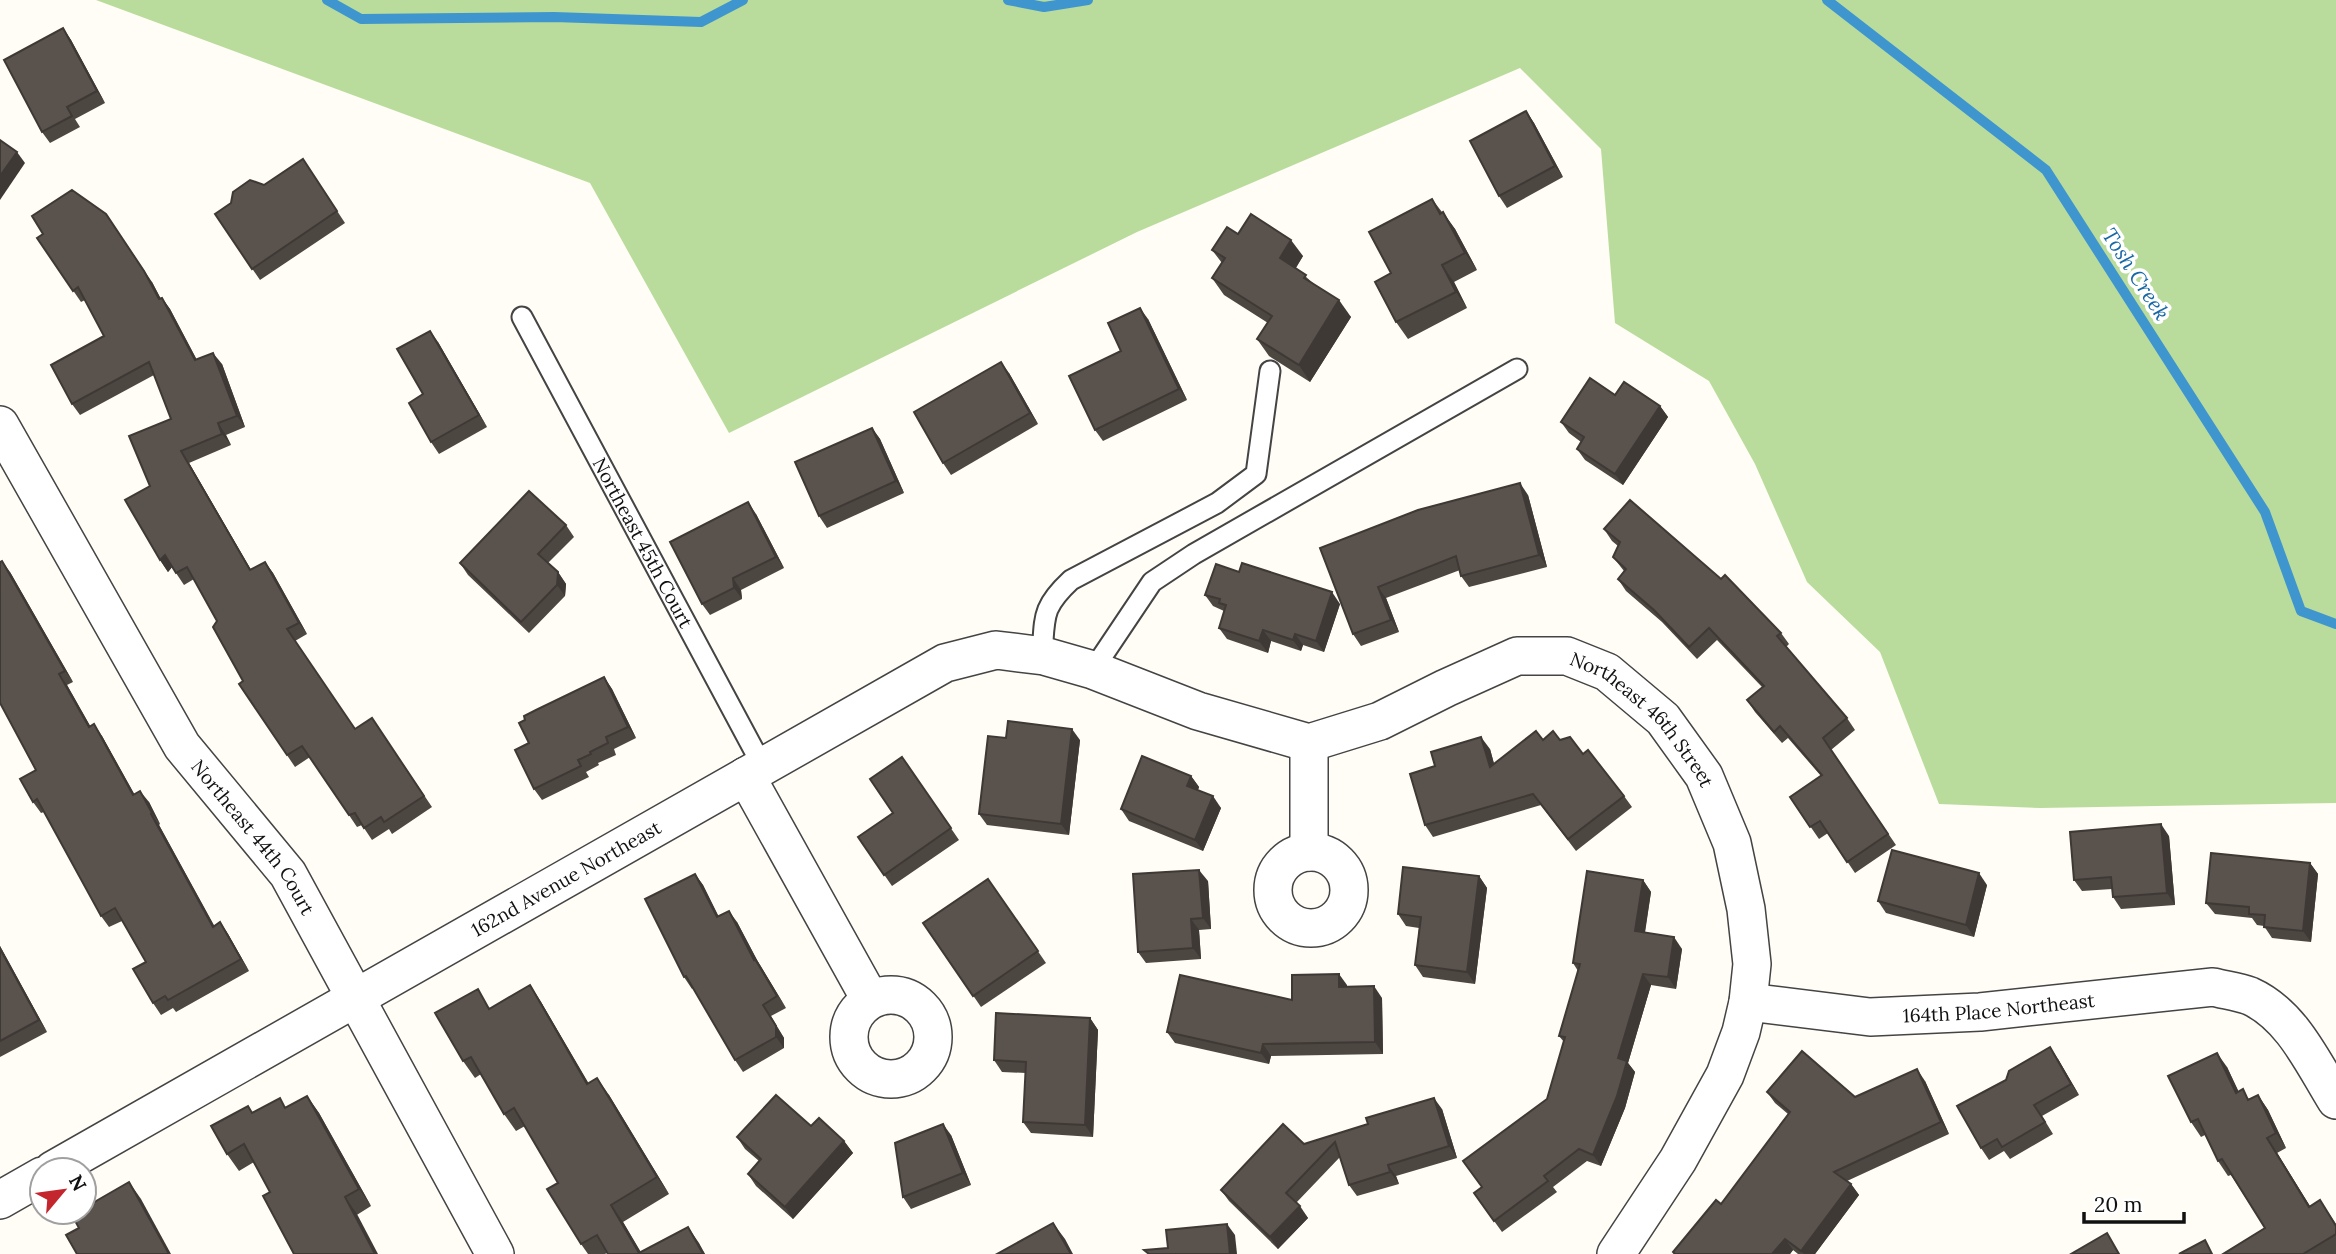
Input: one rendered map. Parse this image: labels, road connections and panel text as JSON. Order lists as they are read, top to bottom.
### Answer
{
  "streets": {
    "street": [
      "Northeast 45th Court",
      "Northeast 46th Street",
      "Northeast 44th Court",
      "162nd Avenue Northeast",
      "164th Place Northeast"
    ]
  },
  "crossings": [
    ["Northeast 45th Court", "162nd Avenue Northeast"],
    ["Northeast 46th Street", "164th Place Northeast"],
    ["Northeast 44th Court", "162nd Avenue Northeast"]
  ],
  "water": ["Tosh Creek"],
  "scale_bar": "20 m",
  "north": "top right"
}
